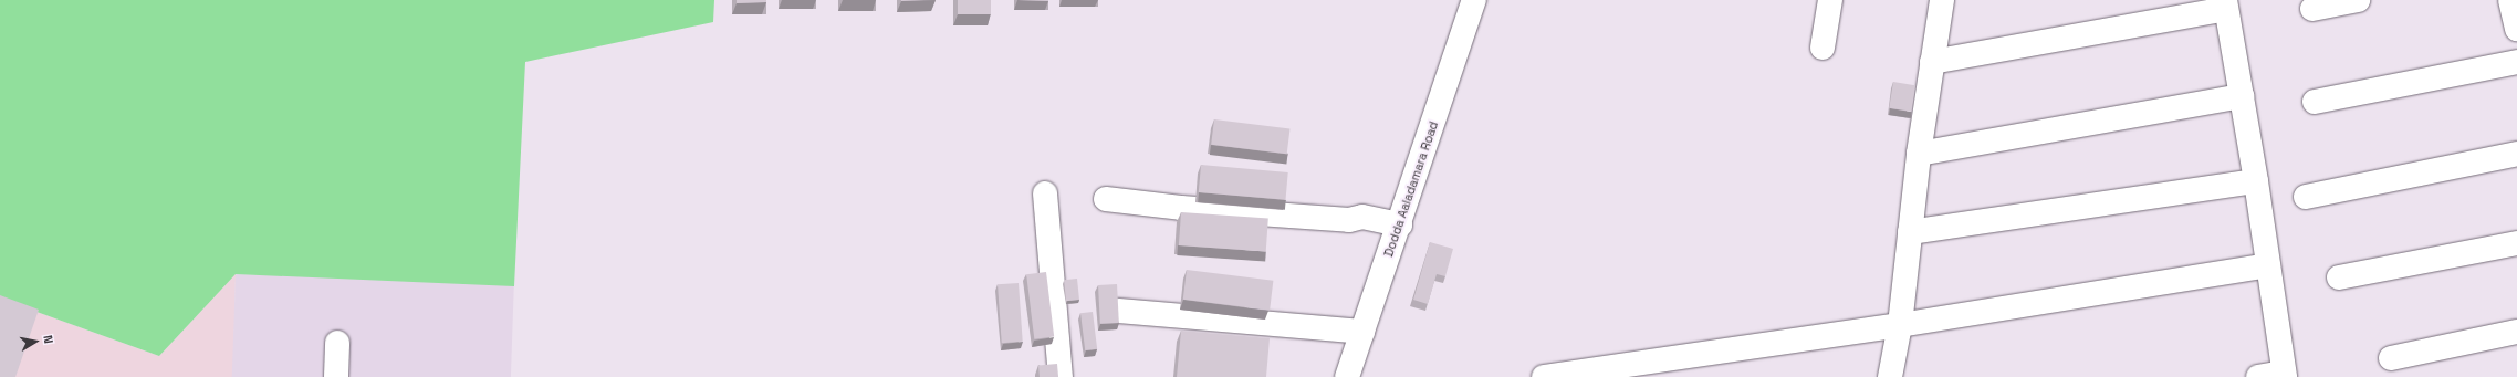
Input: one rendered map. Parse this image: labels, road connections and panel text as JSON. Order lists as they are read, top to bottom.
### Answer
{
  "streets": {
    "street": ["Dodda Aaladamara Road"]
  },
  "north": "right"
}
